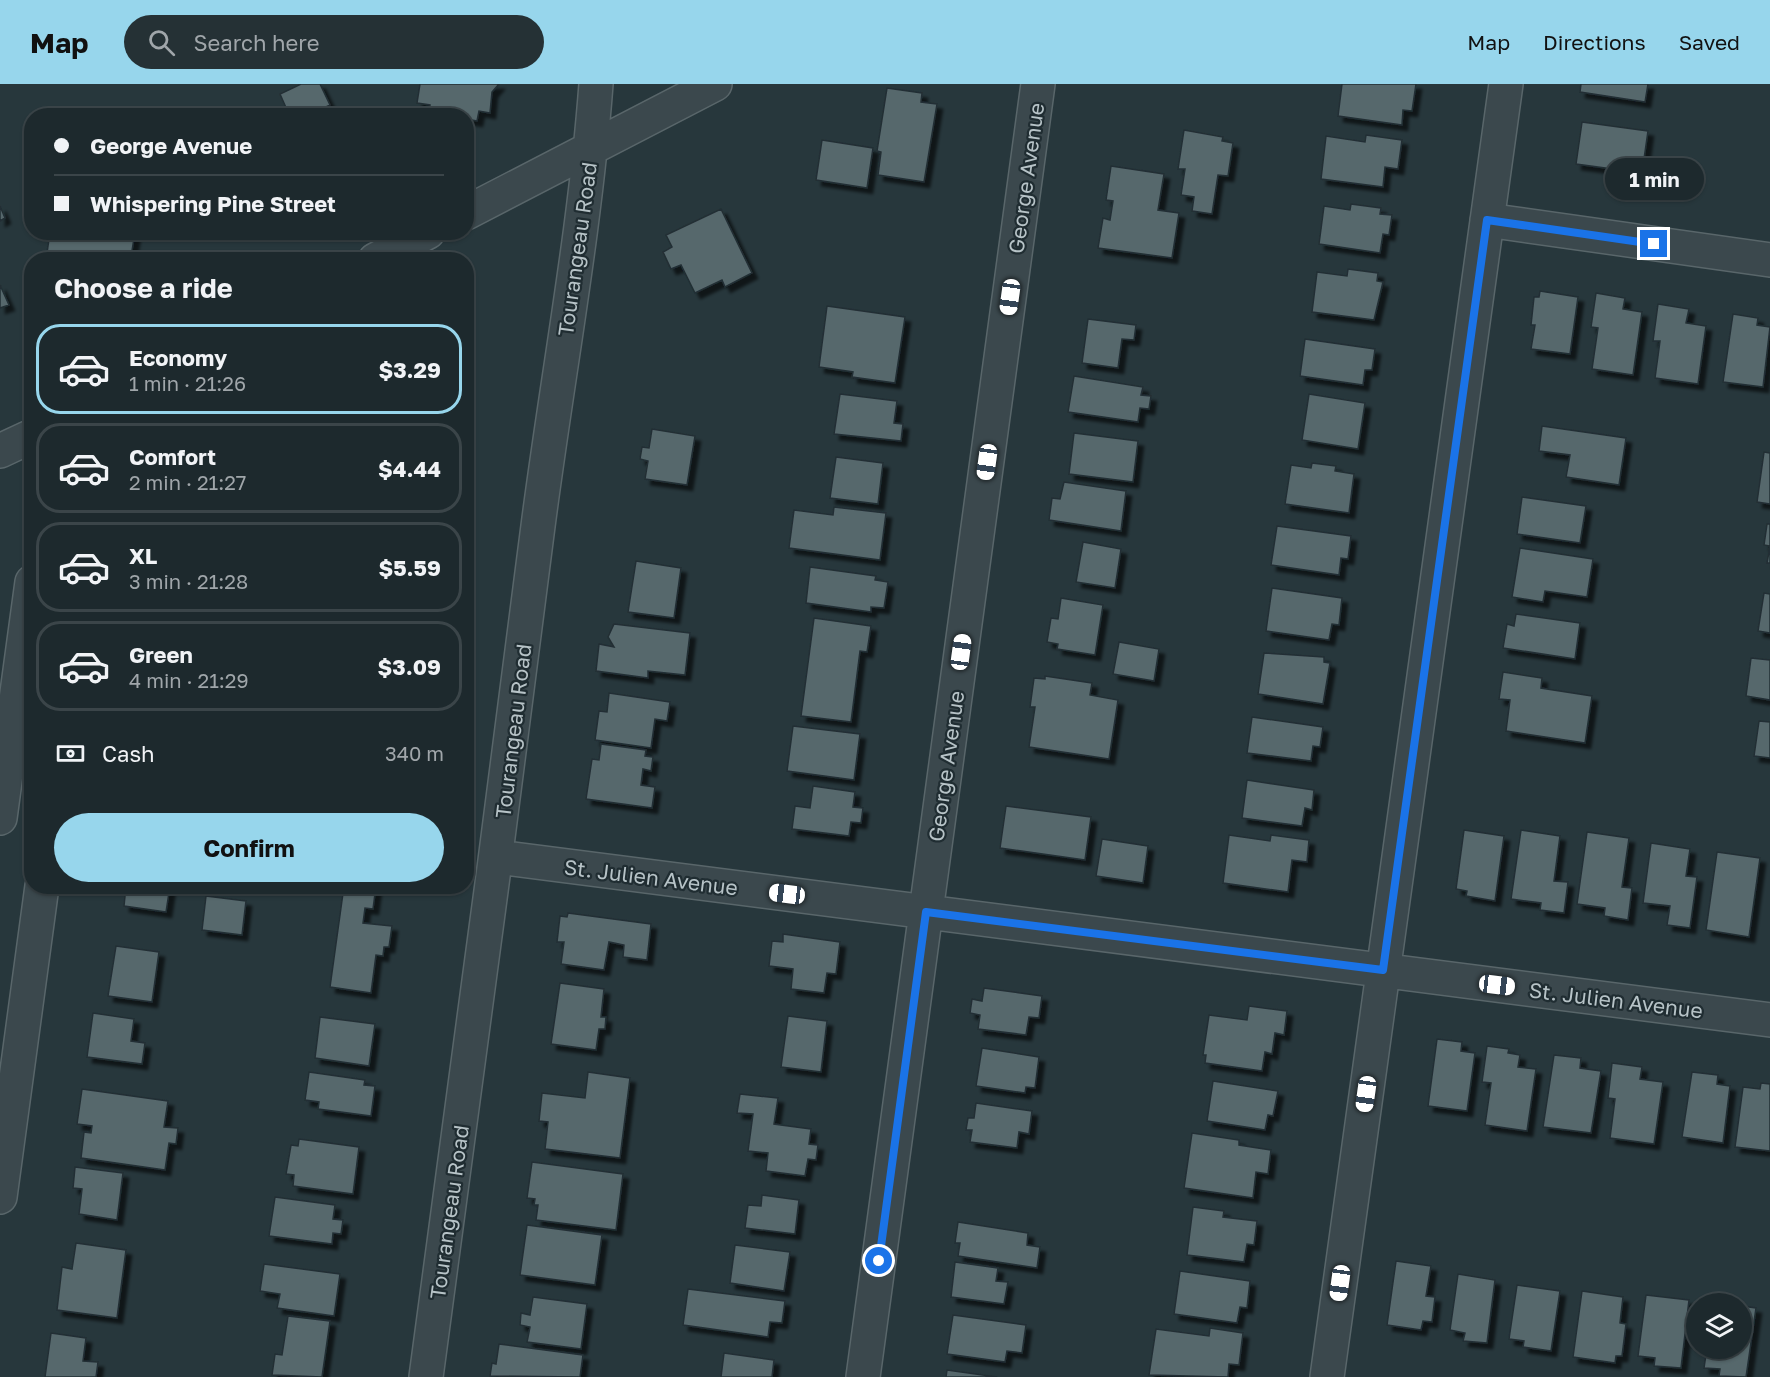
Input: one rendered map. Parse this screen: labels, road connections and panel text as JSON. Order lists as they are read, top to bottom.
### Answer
{
  "streets": {
    "street": ["George Avenue", "Tourangeau Road", "St. Julien Avenue"]
  },
  "crossings": [
    ["George Avenue", "St. Julien Avenue"],
    ["Tourangeau Road", "St. Julien Avenue"]
  ],
  "page": {
    "header": "Map",
    "search": "Search here",
    "nav": ["Map", "Directions", "Saved"],
    "banner": ["George Avenue", "Whispering Pine Street"],
    "bubble": "1 min",
    "heading": "Choose a ride",
    "list": [
      {
        "name": "Economy",
        "note": "1 min · 21:26",
        "value": "$3.29"
      },
      {
        "name": "Comfort",
        "note": "2 min · 21:27",
        "value": "$4.44"
      },
      {
        "name": "XL",
        "note": "3 min · 21:28",
        "value": "$5.59"
      },
      {
        "name": "Green",
        "note": "4 min · 21:29",
        "value": "$3.09"
      }
    ],
    "pay": ["Cash", "340 m"],
    "buttons": "Confirm"
  }
}
